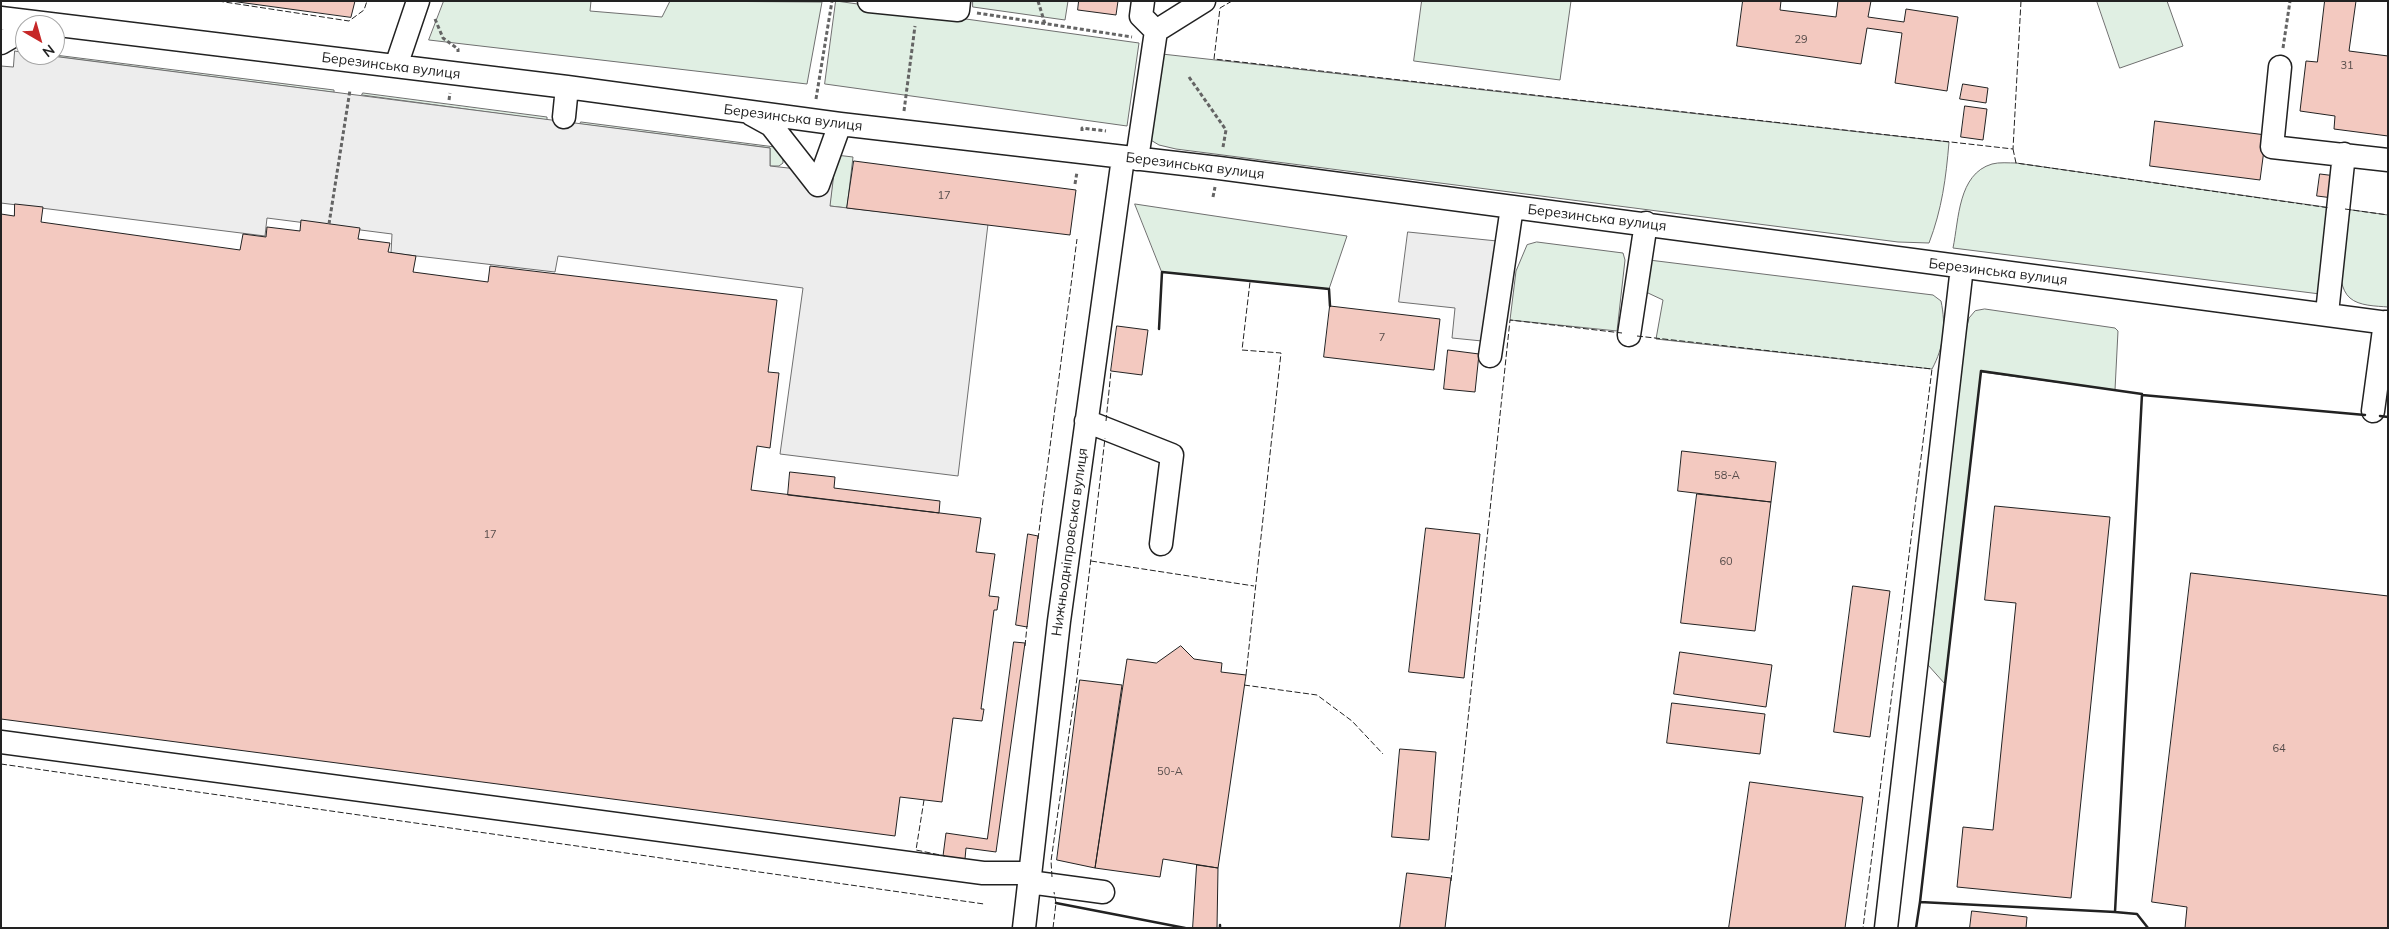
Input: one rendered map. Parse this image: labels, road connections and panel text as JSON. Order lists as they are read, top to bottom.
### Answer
{
  "streets": {
    "street": ["Березинська вулиця", "Нижньодніпровська вулиця"]
  },
  "crossings": [
    ["Березинська вулиця", "Нижньодніпровська вулиця"]
  ],
  "house_numbers": [
    "29",
    "31",
    "17",
    "7",
    "58-А",
    "17",
    "60",
    "64",
    "50-А"
  ],
  "north": "bottom right"
}
